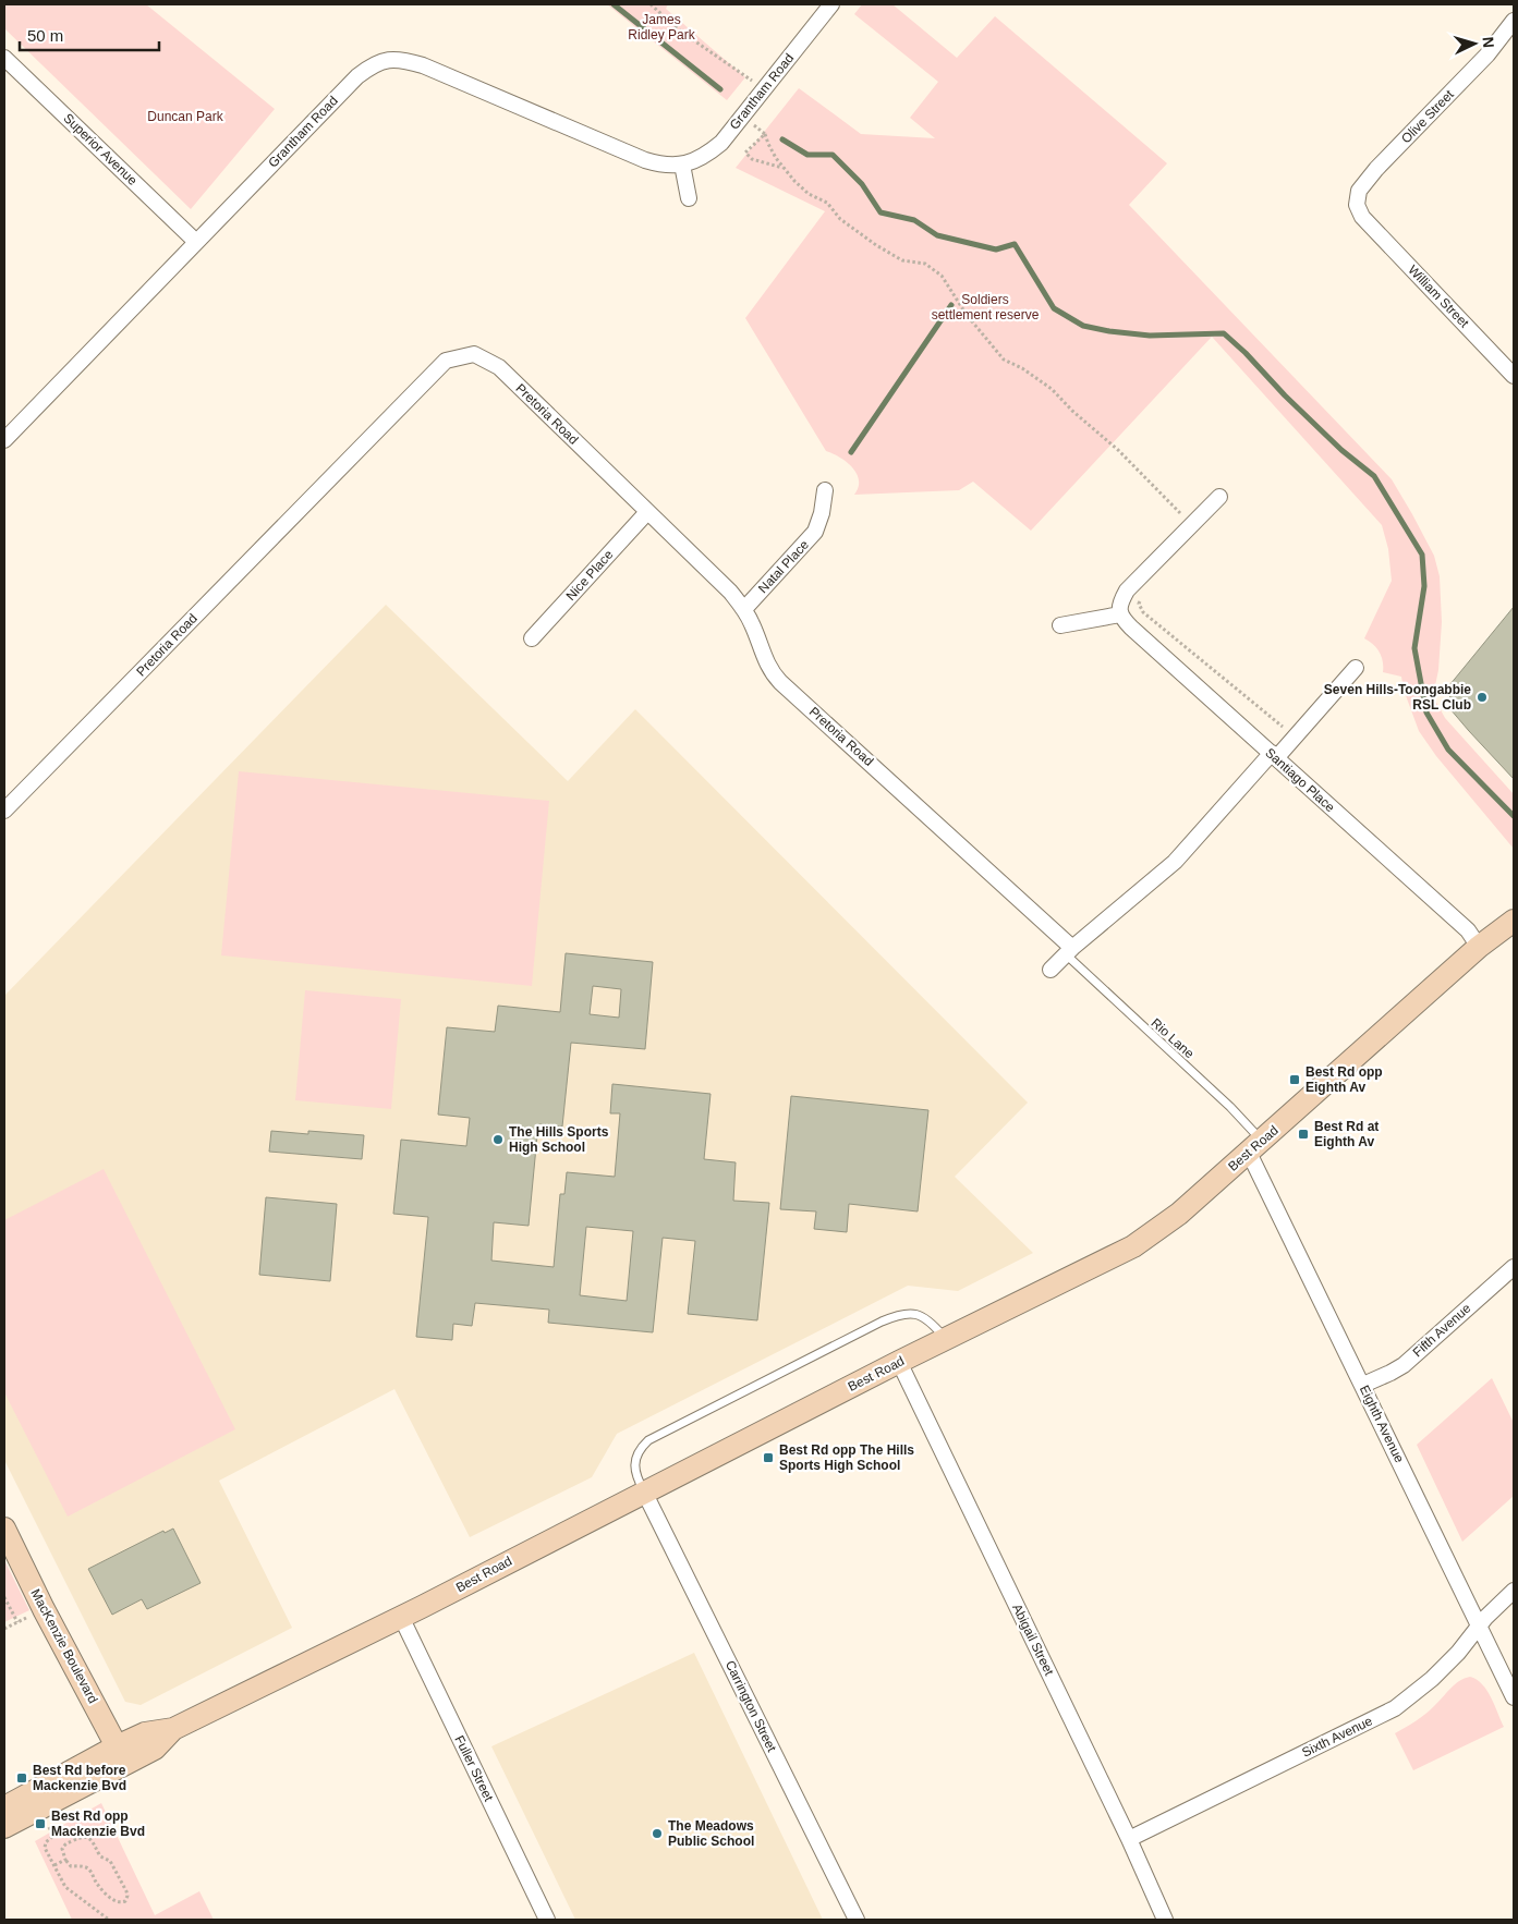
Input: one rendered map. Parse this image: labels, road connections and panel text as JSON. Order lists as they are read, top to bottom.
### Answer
{
  "streets": {
    "main road": ["Best Road", "MacKenzie Boulevard"],
    "street": [
      "Grantham Road",
      "Olive Street",
      "Superior Avenue",
      "William Street",
      "Pretoria Road",
      "Natal Place",
      "Nice Place",
      "Santiago Place",
      "Fifth Avenue",
      "Eighth Avenue",
      "Abigail Street",
      "Carrington Street",
      "Sixth Avenue",
      "Fuller Street"
    ],
    "lane": ["Rio Lane"]
  },
  "crossings": [
    ["Grantham Road", "Superior Avenue"],
    ["Olive Street", "William Street"],
    ["Pretoria Road", "Natal Place"],
    ["Pretoria Road", "Nice Place"],
    ["Pretoria Road", "Rio Lane"],
    ["Santiago Place", "Best Road"],
    ["Rio Lane", "Best Road"],
    ["Rio Lane", "Eighth Avenue"],
    ["Best Road", "Eighth Avenue"],
    ["Best Road", "Abigail Street"],
    ["Best Road", "MacKenzie Boulevard"],
    ["Best Road", "Carrington Street"],
    ["Best Road", "Fuller Street"],
    ["Fifth Avenue", "Eighth Avenue"],
    ["Eighth Avenue", "Sixth Avenue"],
    ["Abigail Street", "Sixth Avenue"]
  ],
  "parks": ["James Ridley Park", "Duncan Park", "Soldiers settlement reserve"],
  "places": {
    "other": ["Seven Hills-Toongabbie RSL Club", "The Hills Sports High School", "The Meadows Public School"],
    "transit": [
      "Best Rd opp Eighth Av",
      "Best Rd at Eighth Av",
      "Best Rd opp The Hills Sports High School",
      "Best Rd before Mackenzie Bvd",
      "Best Rd opp Mackenzie Bvd"
    ]
  },
  "scale_bar": "50 m",
  "north": "right"
}
